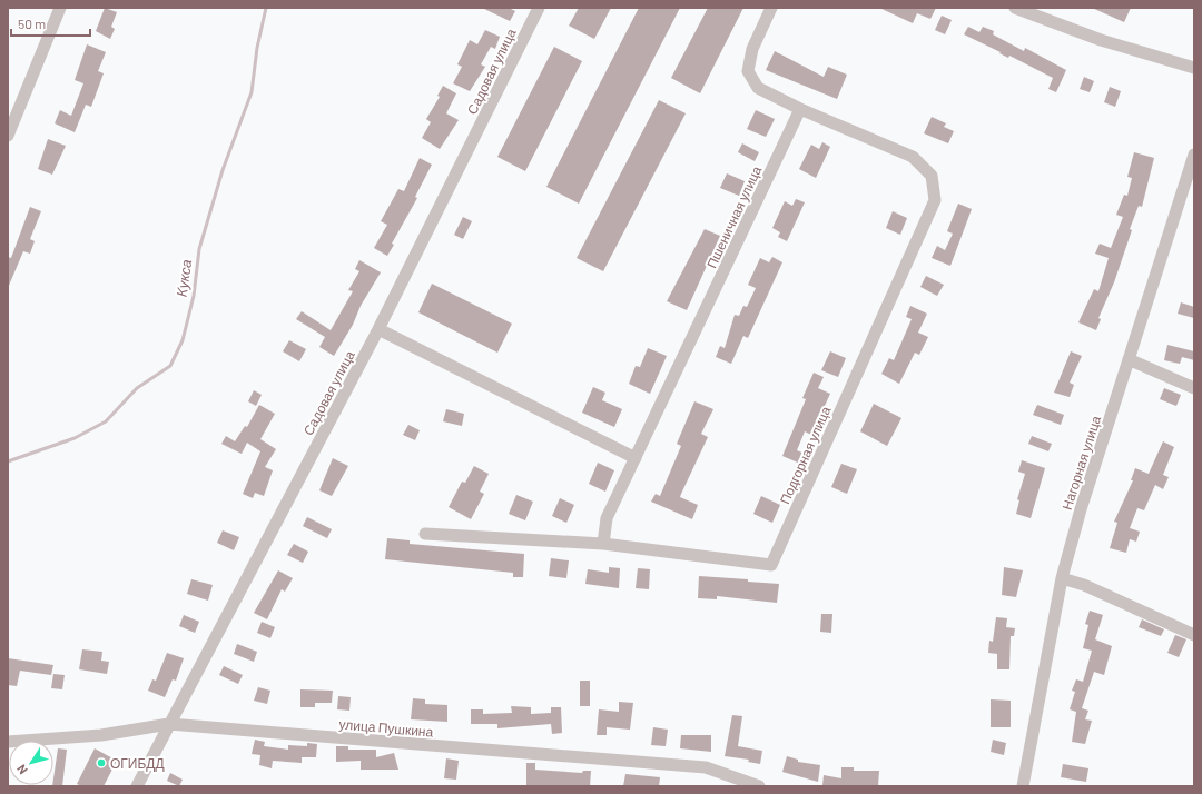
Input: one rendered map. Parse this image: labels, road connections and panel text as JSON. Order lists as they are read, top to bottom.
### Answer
{
  "streets": {
    "street": [
      "Садовая улица",
      "Пшеничная улица",
      "Подгорная улица",
      "Нагорная улица",
      "улица Пушкина"
    ]
  },
  "crossings": [
    ["Садовая улица", "улица Пушкина"],
    ["Пшеничная улица", "Подгорная улица"]
  ],
  "water": ["Кукса"],
  "places": ["ОГИБДД"],
  "scale_bar": "50 m",
  "north": "bottom left"
}
